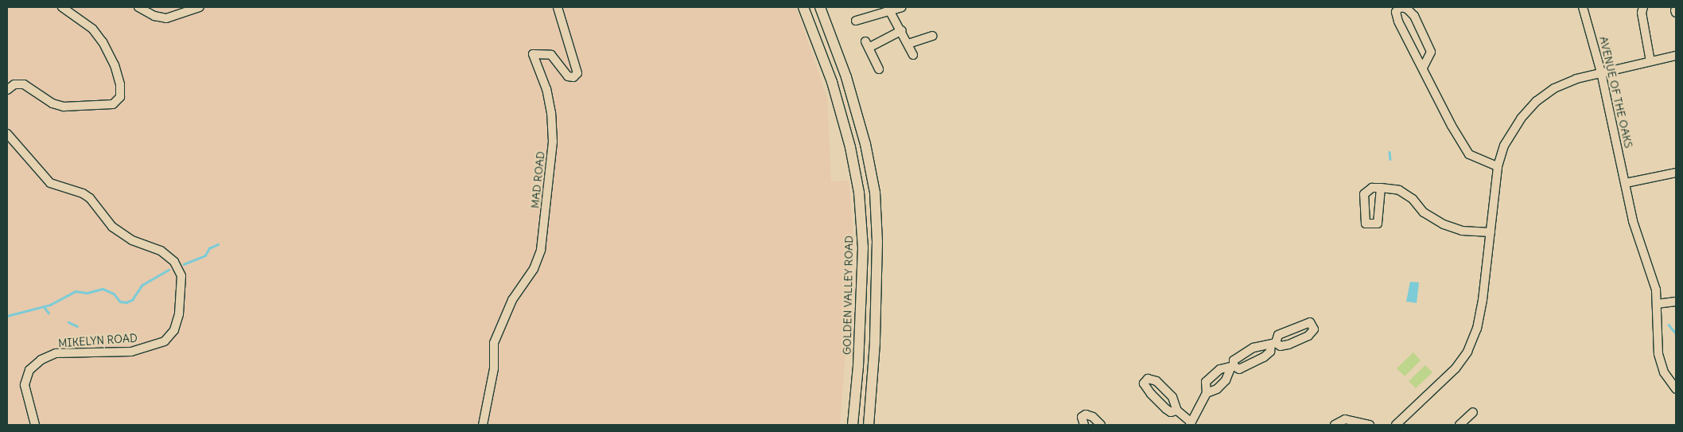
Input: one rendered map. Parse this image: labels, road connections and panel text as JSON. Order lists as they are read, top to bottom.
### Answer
{
  "streets": {
    "main road": ["GOLDEN VALLEY ROAD"],
    "street": ["AVENUE OF THE OAKS", "MAD ROAD", "MIKELYN ROAD"]
  }
}
